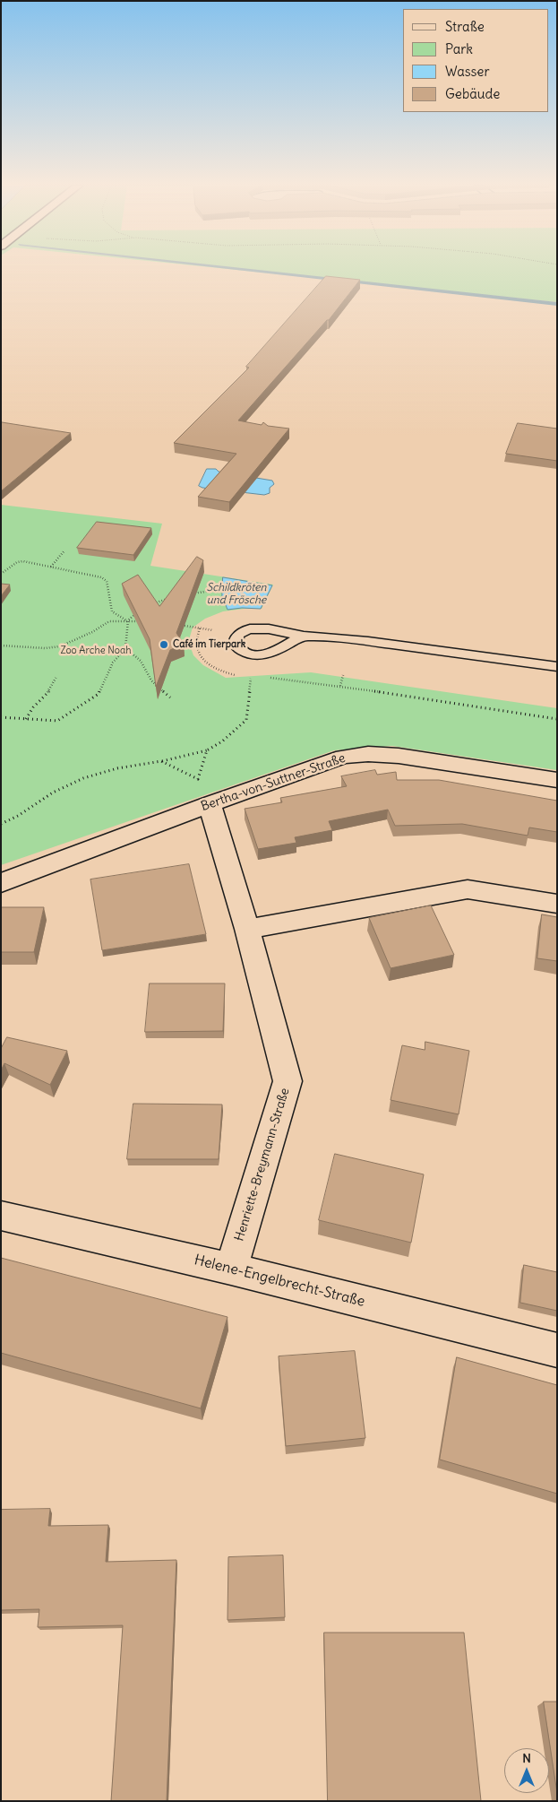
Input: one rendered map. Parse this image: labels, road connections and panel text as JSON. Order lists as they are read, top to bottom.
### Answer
{
  "streets": {
    "street": ["Bertha-von-Suttner-Straße", "Henriette-Breymann-Straße", "Helene-Engelbrecht-Straße"]
  },
  "crossings": [
    ["Bertha-von-Suttner-Straße", "Henriette-Breymann-Straße"],
    ["Henriette-Breymann-Straße", "Helene-Engelbrecht-Straße"]
  ],
  "water": ["Schildkröten und Frösche"],
  "parks": ["Zoo Arche Noah"],
  "places": ["Café im Tierpark"],
  "legend": [
    "Straße",
    "Park",
    "Wasser",
    "Gebäude"
  ],
  "north": "top"
}
